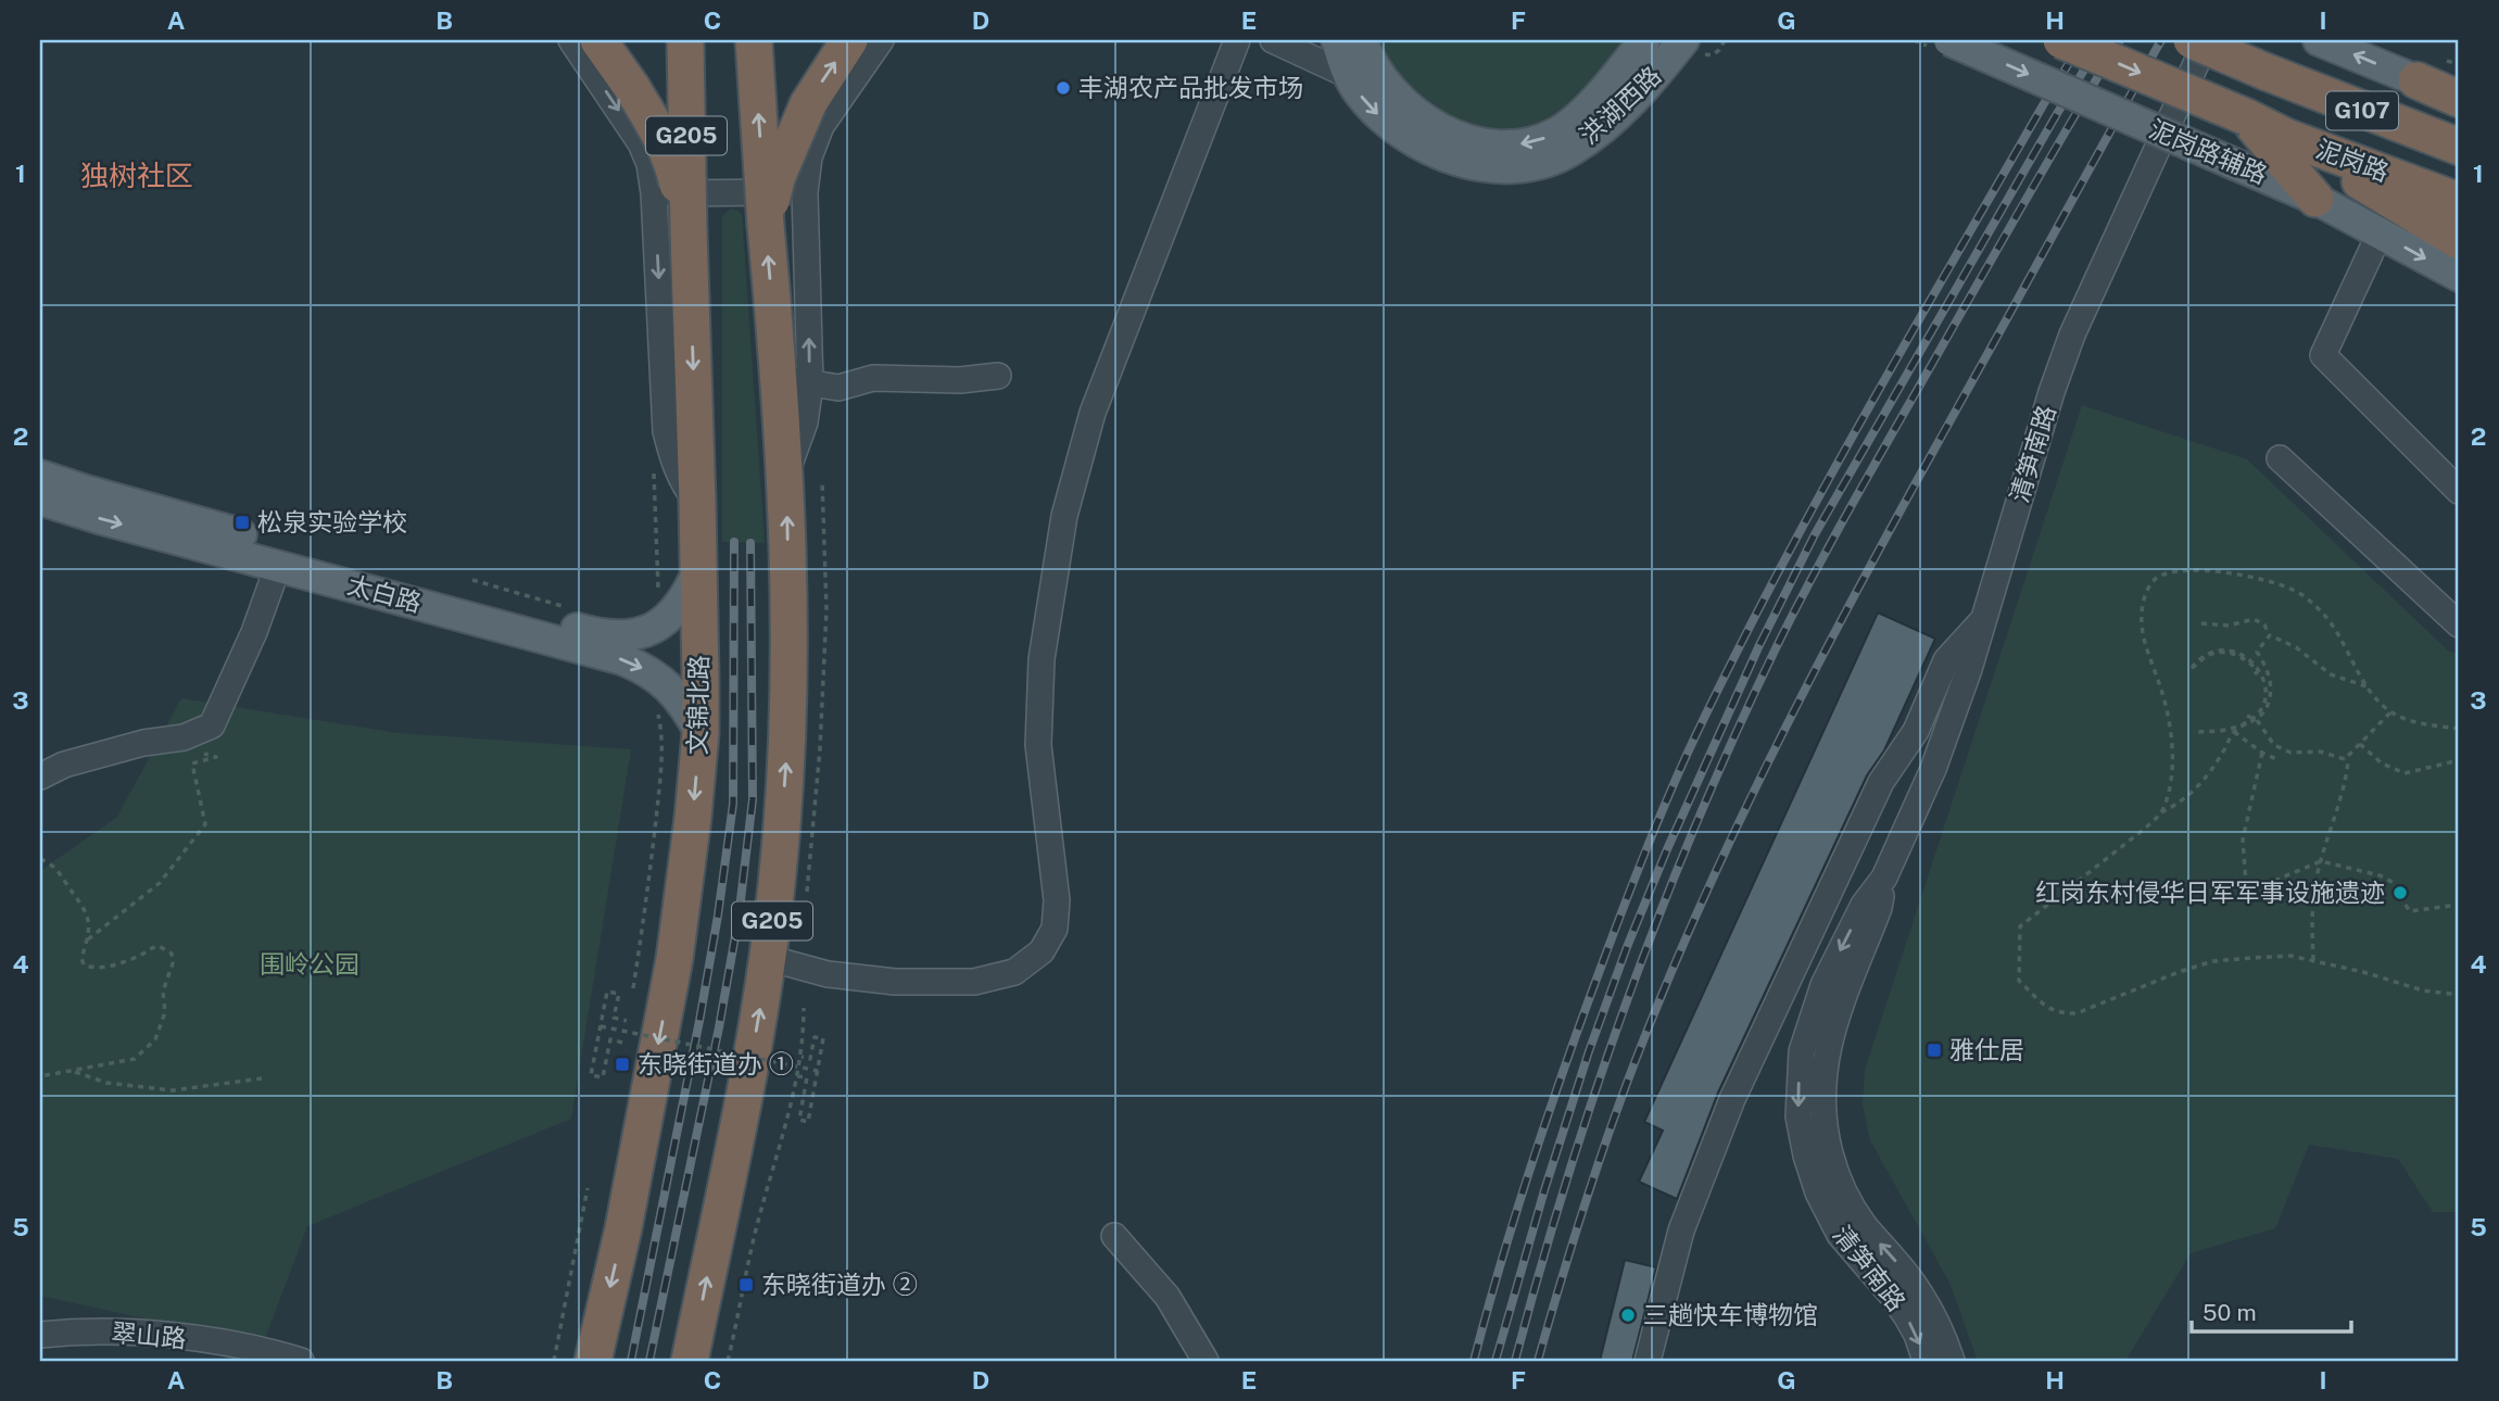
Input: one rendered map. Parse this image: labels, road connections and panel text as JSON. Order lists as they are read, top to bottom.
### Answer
{
  "streets": {
    "highway": [
      "G107",
      "G205",
      "泥岗路",
      "文锦北路"
    ],
    "main road": ["洪湖西路", "泥岗路辅路", "太白路"],
    "street": ["清笋南路", "翠山路"]
  },
  "crossings": [
    ["G107", "泥岗路"],
    ["太白路", "文锦北路"]
  ],
  "one_way": ["泥岗路辅路"],
  "districts": ["独树社区"],
  "parks": ["围岭公园"],
  "places": {
    "other": ["丰湖农产品批发市场", "红岗东村侵华日军军事设施遗迹", "三趟快车博物馆"],
    "transit": [
      "松泉实验学校",
      "雅仕居",
      "东晓街道办 ①",
      "东晓街道办 ②"
    ]
  },
  "scale_bar": "50 m",
  "grid": {
    "columns": [
      "A",
      "B",
      "C",
      "D",
      "E",
      "F",
      "G",
      "H",
      "I"
    ],
    "rows": [
      "1",
      "2",
      "3",
      "4",
      "5"
    ]
  }
}
